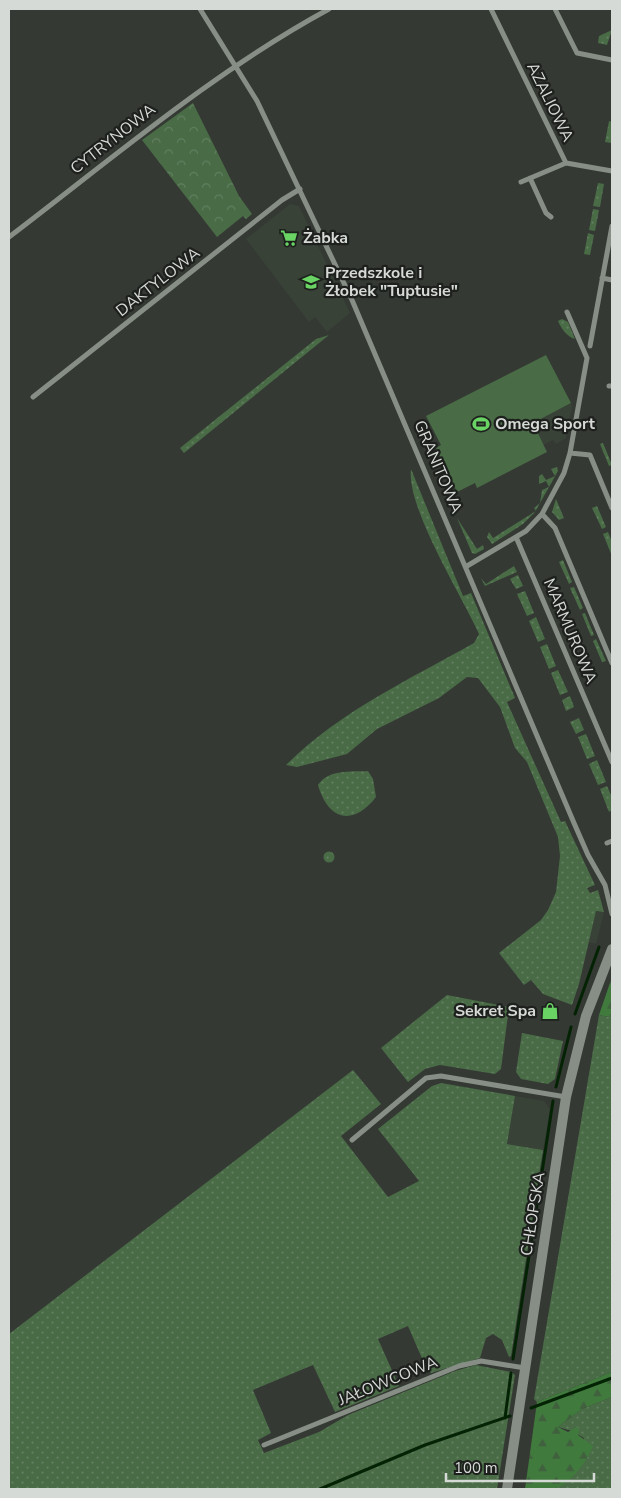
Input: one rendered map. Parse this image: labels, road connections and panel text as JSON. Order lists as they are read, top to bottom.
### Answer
{
  "streets": {
    "street": [
      "AZALIOWA",
      "CYTRYNOWA",
      "DAKTYLOWA",
      "GRANITOWA",
      "MARMUROWA",
      "CHŁOPSKA",
      "JAŁOWCOWA"
    ]
  },
  "crossings": [
    ["CYTRYNOWA", "GRANITOWA"],
    ["DAKTYLOWA", "GRANITOWA"],
    ["CHŁOPSKA", "JAŁOWCOWA"]
  ],
  "places": {
    "supermarket": ["Żabka"],
    "school or university": ["Przedszkole i Żłobek \"Tuptusie\""],
    "sports": ["Omega Sport"],
    "shop": ["Sekret Spa"]
  },
  "scale_bar": "100 m"
}
